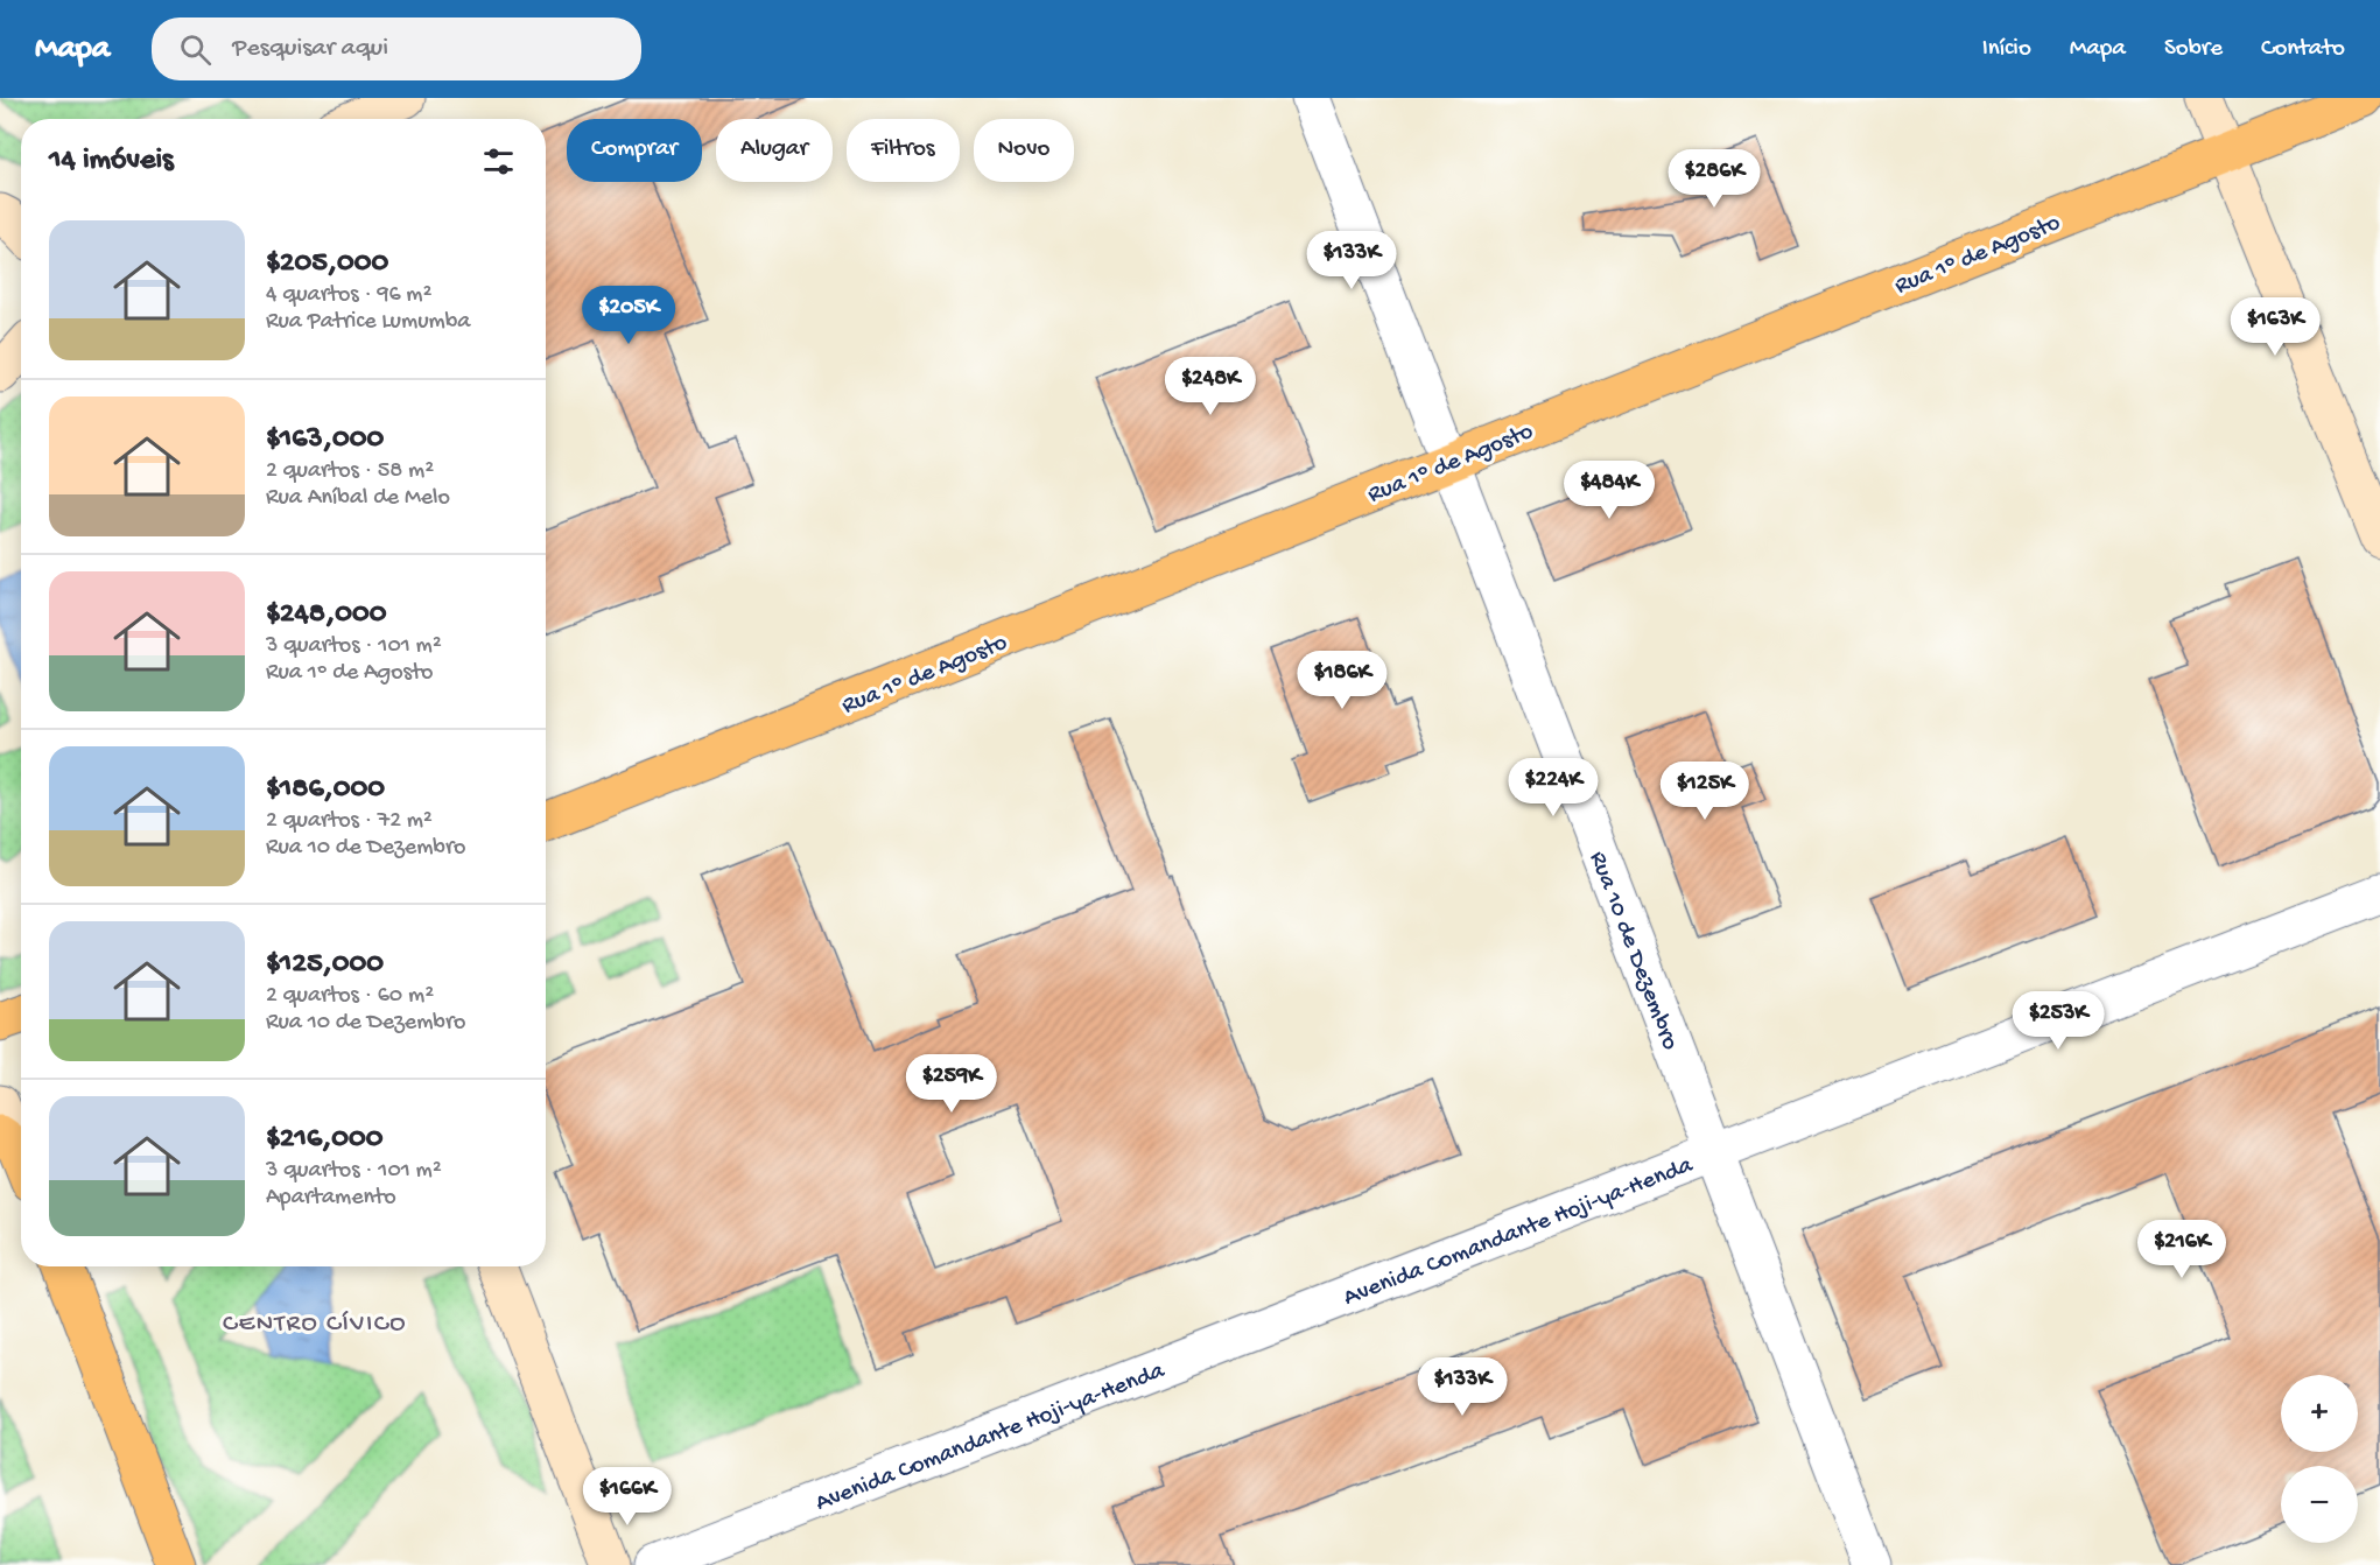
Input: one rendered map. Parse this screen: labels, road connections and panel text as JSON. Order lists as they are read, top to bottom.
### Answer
{
  "streets": {
    "main road": ["Rua 1º de Agosto"],
    "street": ["Rua 10 de Dezembro", "Avenida Comandante Hoji-ya-Henda"]
  },
  "crossings": [
    ["Rua 1º de Agosto", "Rua 10 de Dezembro"],
    ["Rua 10 de Dezembro", "Avenida Comandante Hoji-ya-Henda"]
  ],
  "districts": ["CENTRO CÍVICO"],
  "page": {
    "header": "Mapa",
    "search": "Pesquisar aqui",
    "nav": [
      "Início",
      "Mapa",
      "Sobre",
      "Contato"
    ],
    "chip": [
      "Comprar",
      "Alugar",
      "Filtros",
      "Novo"
    ],
    "heading": "14 imóveis",
    "price": [
      "$286K",
      "$133K",
      "$205K",
      "$163K",
      "$248K",
      "$484K",
      "$186K",
      "$224K",
      "$125K",
      "$253K",
      "$259K",
      "$216K",
      "$133K",
      "$166K"
    ],
    "list": [
      {
        "name": "$205,000",
        "note": "4 quartos · 96 m² · Rua Patrice Lumumba"
      },
      {
        "name": "$163,000",
        "note": "2 quartos · 58 m² · Rua Aníbal de Melo"
      },
      {
        "name": "$248,000",
        "note": "3 quartos · 101 m² · Rua 1º de Agosto"
      },
      {
        "name": "$186,000",
        "note": "2 quartos · 72 m² · Rua 10 de Dezembro"
      },
      {
        "name": "$125,000",
        "note": "2 quartos · 60 m² · Rua 10 de Dezembro"
      },
      {
        "name": "$216,000",
        "note": "3 quartos · 101 m² · Apartamento"
      }
    ],
    "map_buttons": ["+", "−"]
  }
}
